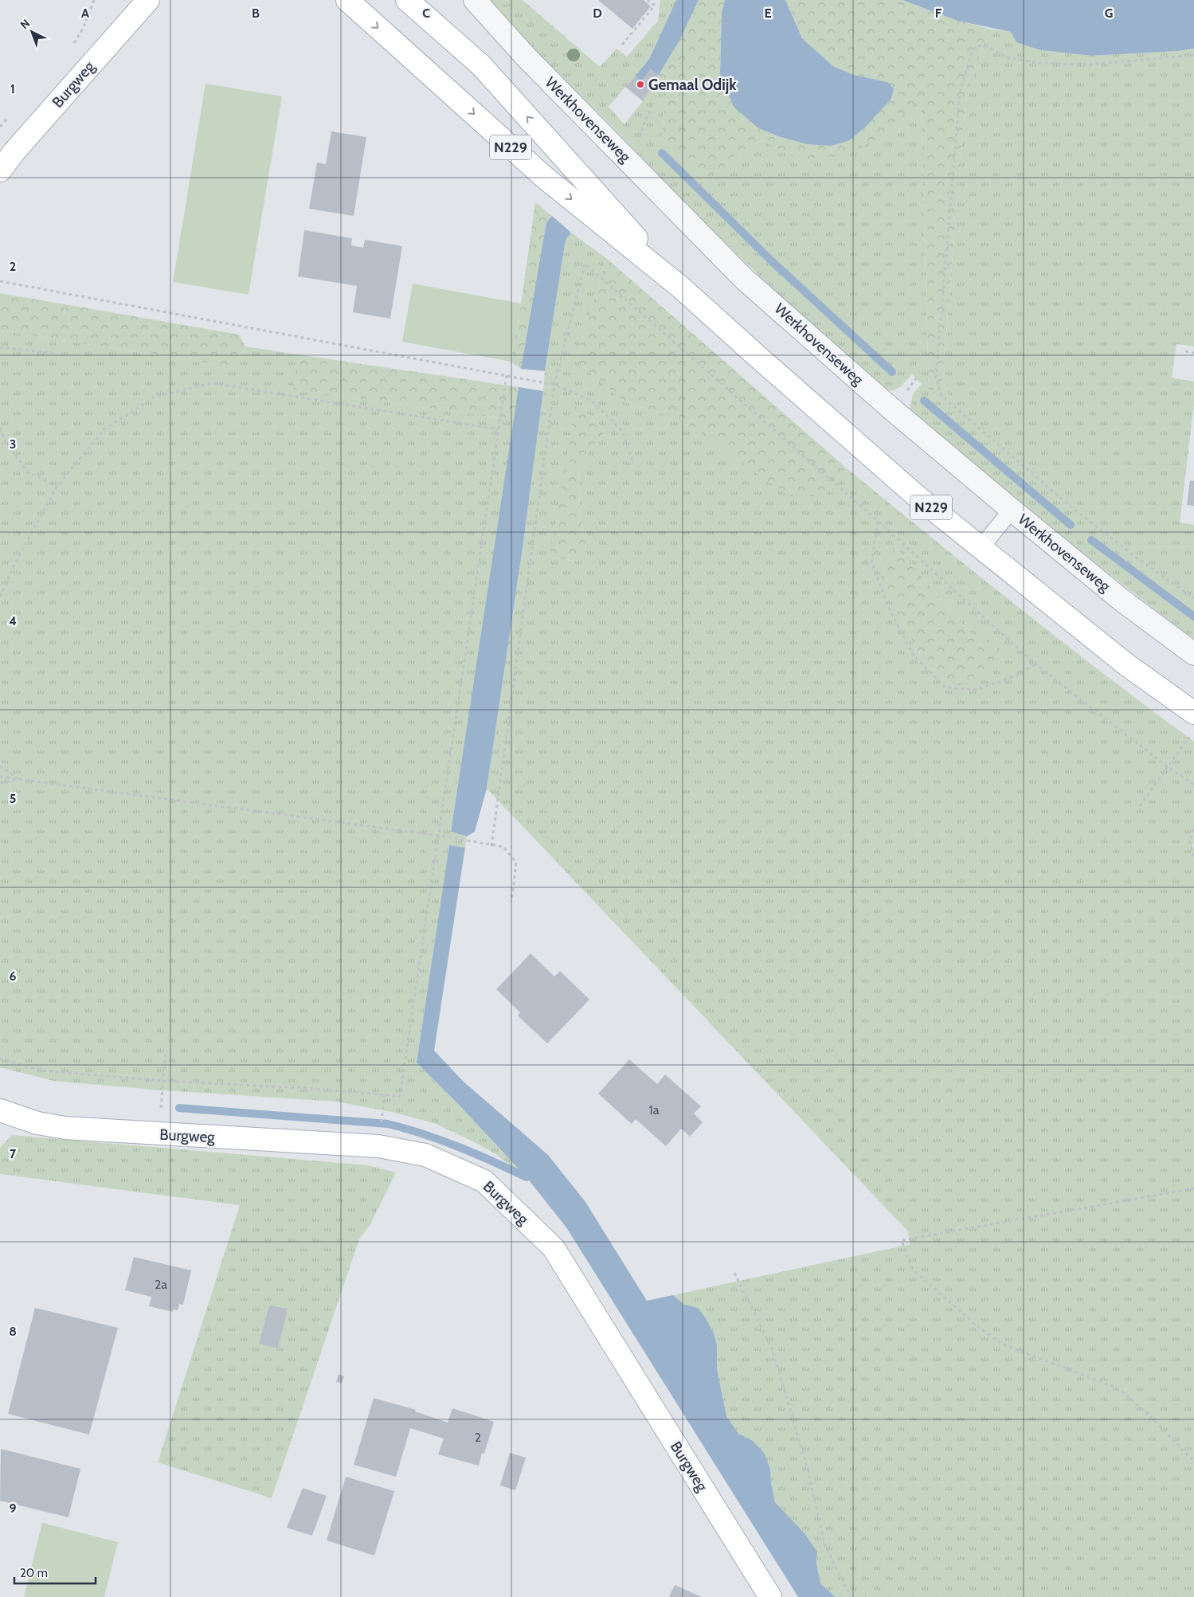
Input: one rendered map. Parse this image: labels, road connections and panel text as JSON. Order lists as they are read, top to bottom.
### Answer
{
  "streets": {
    "main road": ["Burgweg", "N229"],
    "street": ["Werkhovenseweg"]
  },
  "places": ["Gemaal Odijk"],
  "house_numbers": ["1a", "2a", "2"],
  "scale_bar": "20 m",
  "north": "top left",
  "grid": {
    "columns": [
      "A",
      "B",
      "C",
      "D",
      "E",
      "F",
      "G"
    ],
    "rows": [
      "1",
      "2",
      "3",
      "4",
      "5",
      "6",
      "7",
      "8",
      "9"
    ]
  }
}
